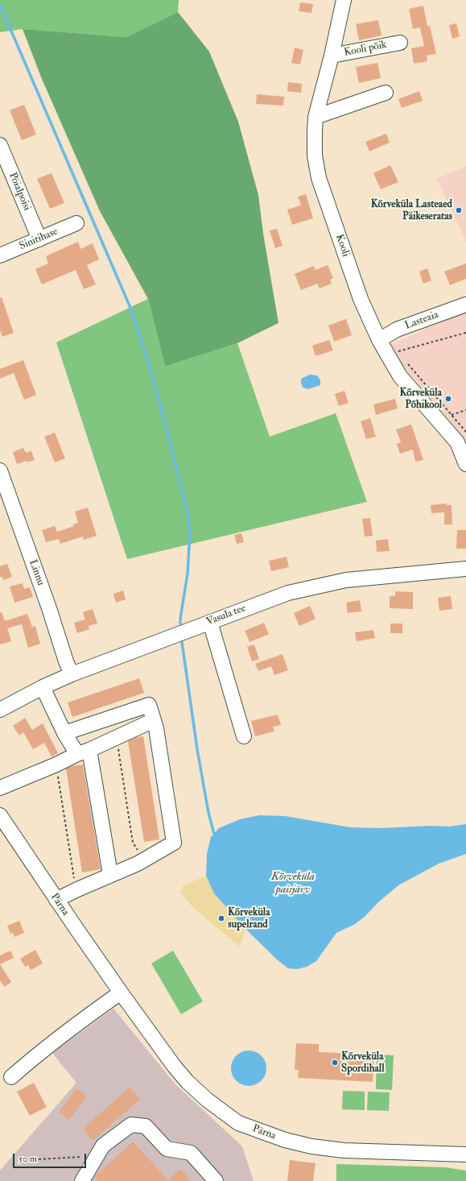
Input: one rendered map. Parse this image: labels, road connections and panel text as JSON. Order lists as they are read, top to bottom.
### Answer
{
  "streets": {
    "street": [
      "Kooli põik",
      "Pöialpoisi",
      "Sinitihase",
      "Kooli",
      "Lasteaia",
      "Linnu",
      "Vasula tee",
      "Pärna"
    ]
  },
  "crossings": [
    ["Kooli põik", "Kooli"],
    ["Pöialpoisi", "Sinitihase"],
    ["Kooli", "Lasteaia"],
    ["Linnu", "Vasula tee"]
  ],
  "water": ["Kõrveküla paisjärv"],
  "places": [
    "Kõrveküla Lasteaed Päikeseratas",
    "Kõrveküla Põhikool",
    "Kõrveküla supelrand",
    "Kõrveküla Spordihall"
  ],
  "scale_bar": "50 m"
}
